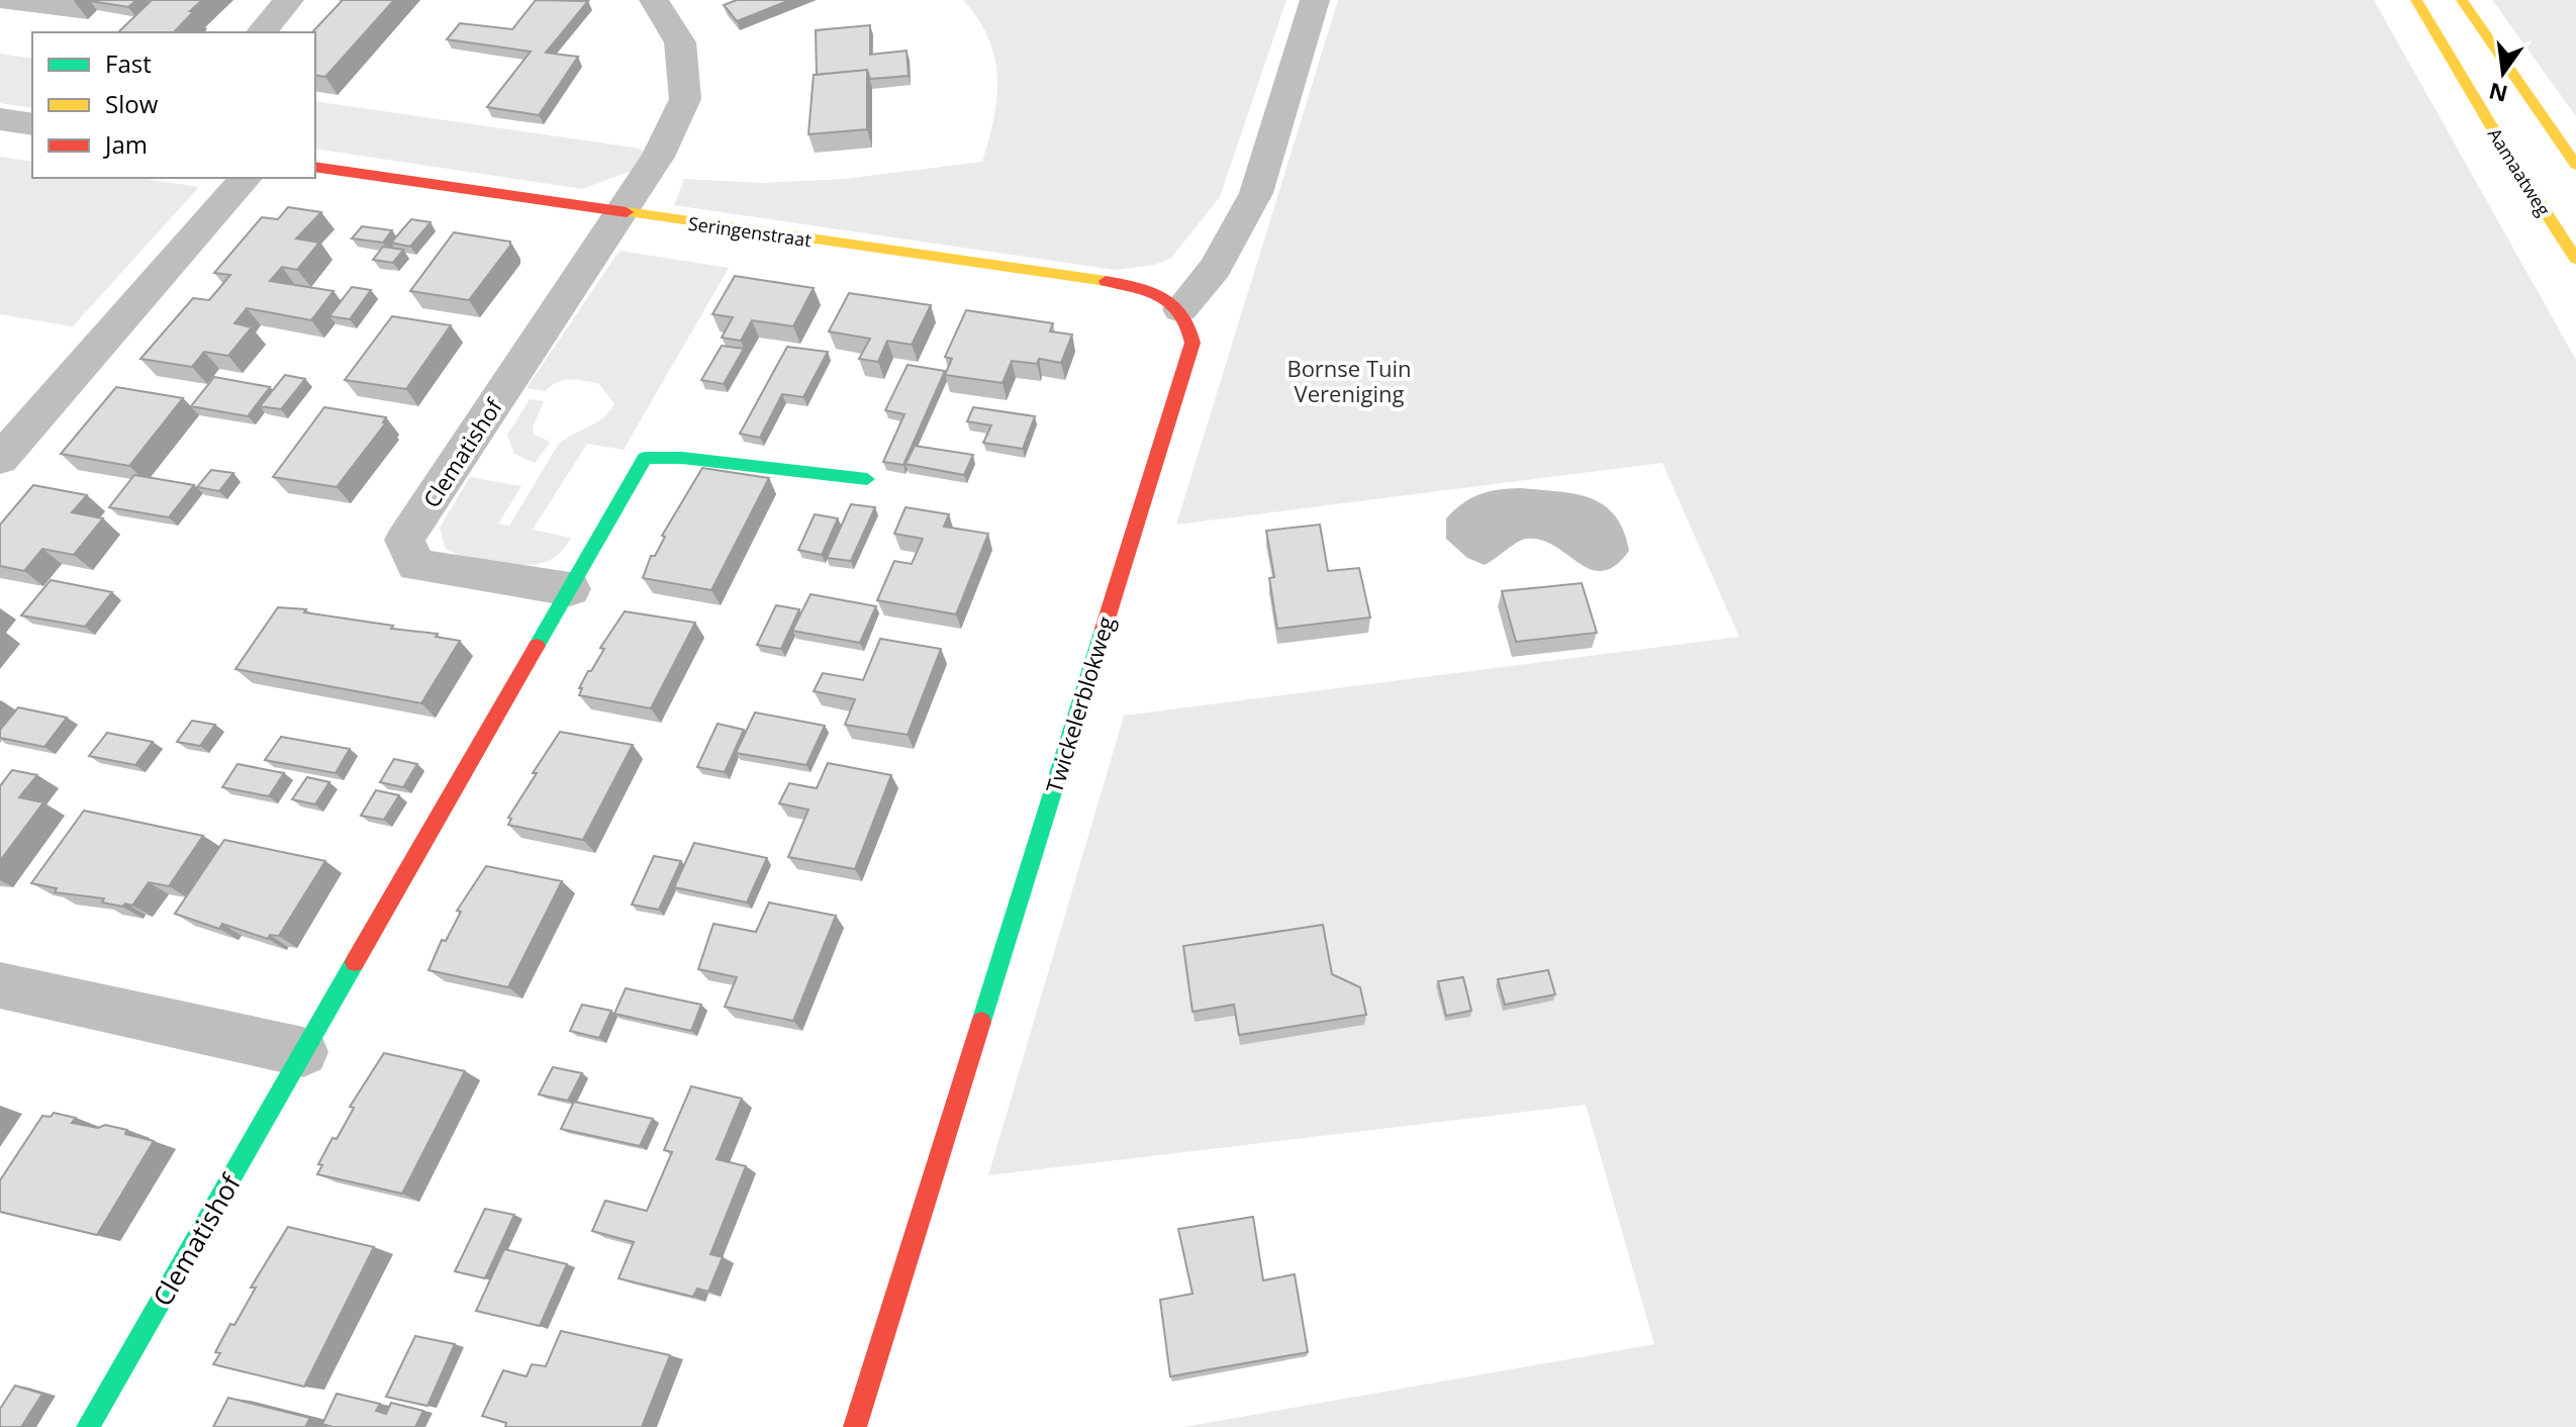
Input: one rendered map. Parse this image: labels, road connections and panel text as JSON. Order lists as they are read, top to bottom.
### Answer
{
  "streets": {
    "street": [
      "Aamaatweg",
      "Seringenstraat",
      "Clematishof",
      "Twickelerblokweg"
    ]
  },
  "crossings": [
    ["Seringenstraat", "Clematishof"],
    ["Seringenstraat", "Twickelerblokweg"]
  ],
  "parks": ["Bornse Tuin Vereniging"],
  "legend": ["Fast", "Slow", "Jam"],
  "north": "bottom"
}
